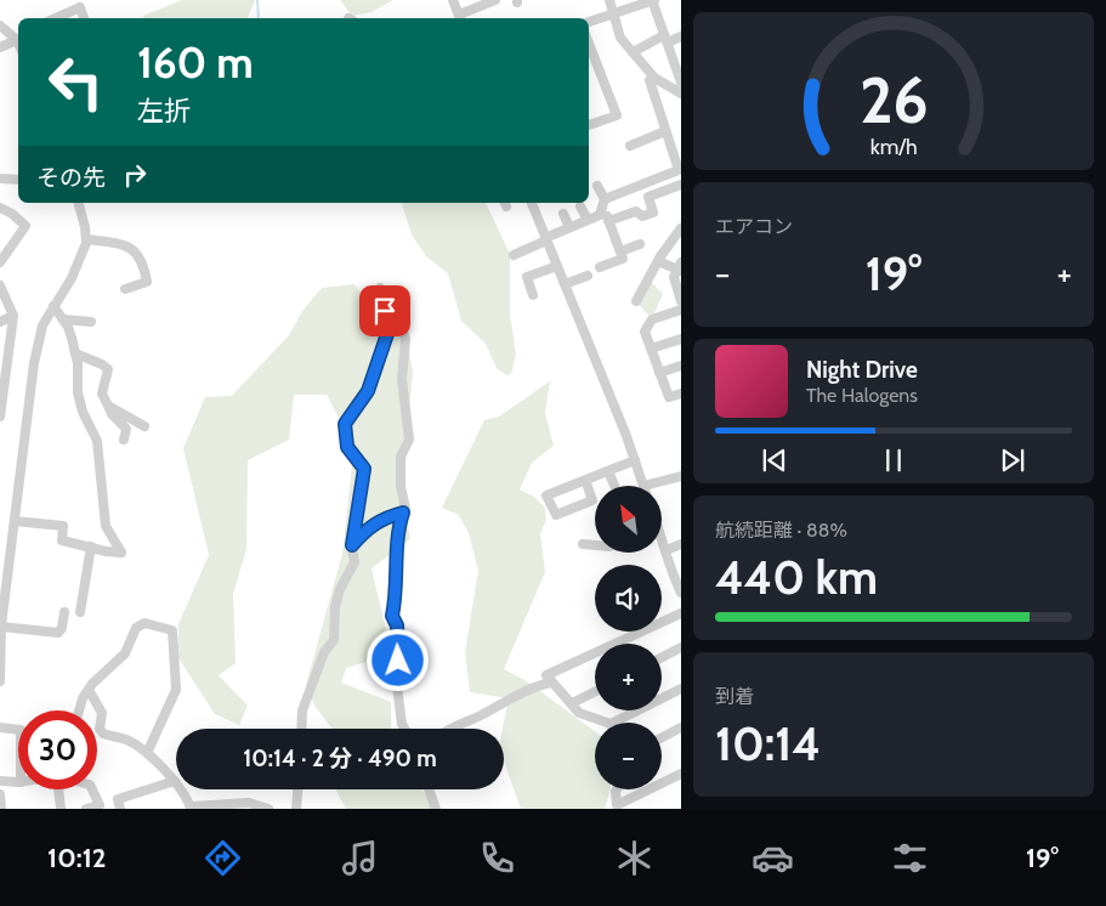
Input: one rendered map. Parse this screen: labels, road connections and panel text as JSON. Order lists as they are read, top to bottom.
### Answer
{
  "north": "top left",
  "page": {
    "turn": ["160 m", "左折"],
    "then": "その先",
    "tile": [
      "エアコン",
      ["航続距離 · 88%", "440 km"],
      ["到着", "10:14"]
    ],
    "heat": ["−", "19°", "+"],
    "song": ["Night Drive", "The Halogens"],
    "map_buttons": ["+", "−"],
    "limit": "30",
    "trip": "10:14 · 2 分 · 490 m",
    "tabs": ["10:12", "19°"],
    "gauge": ["26", "km/h"]
  }
}
